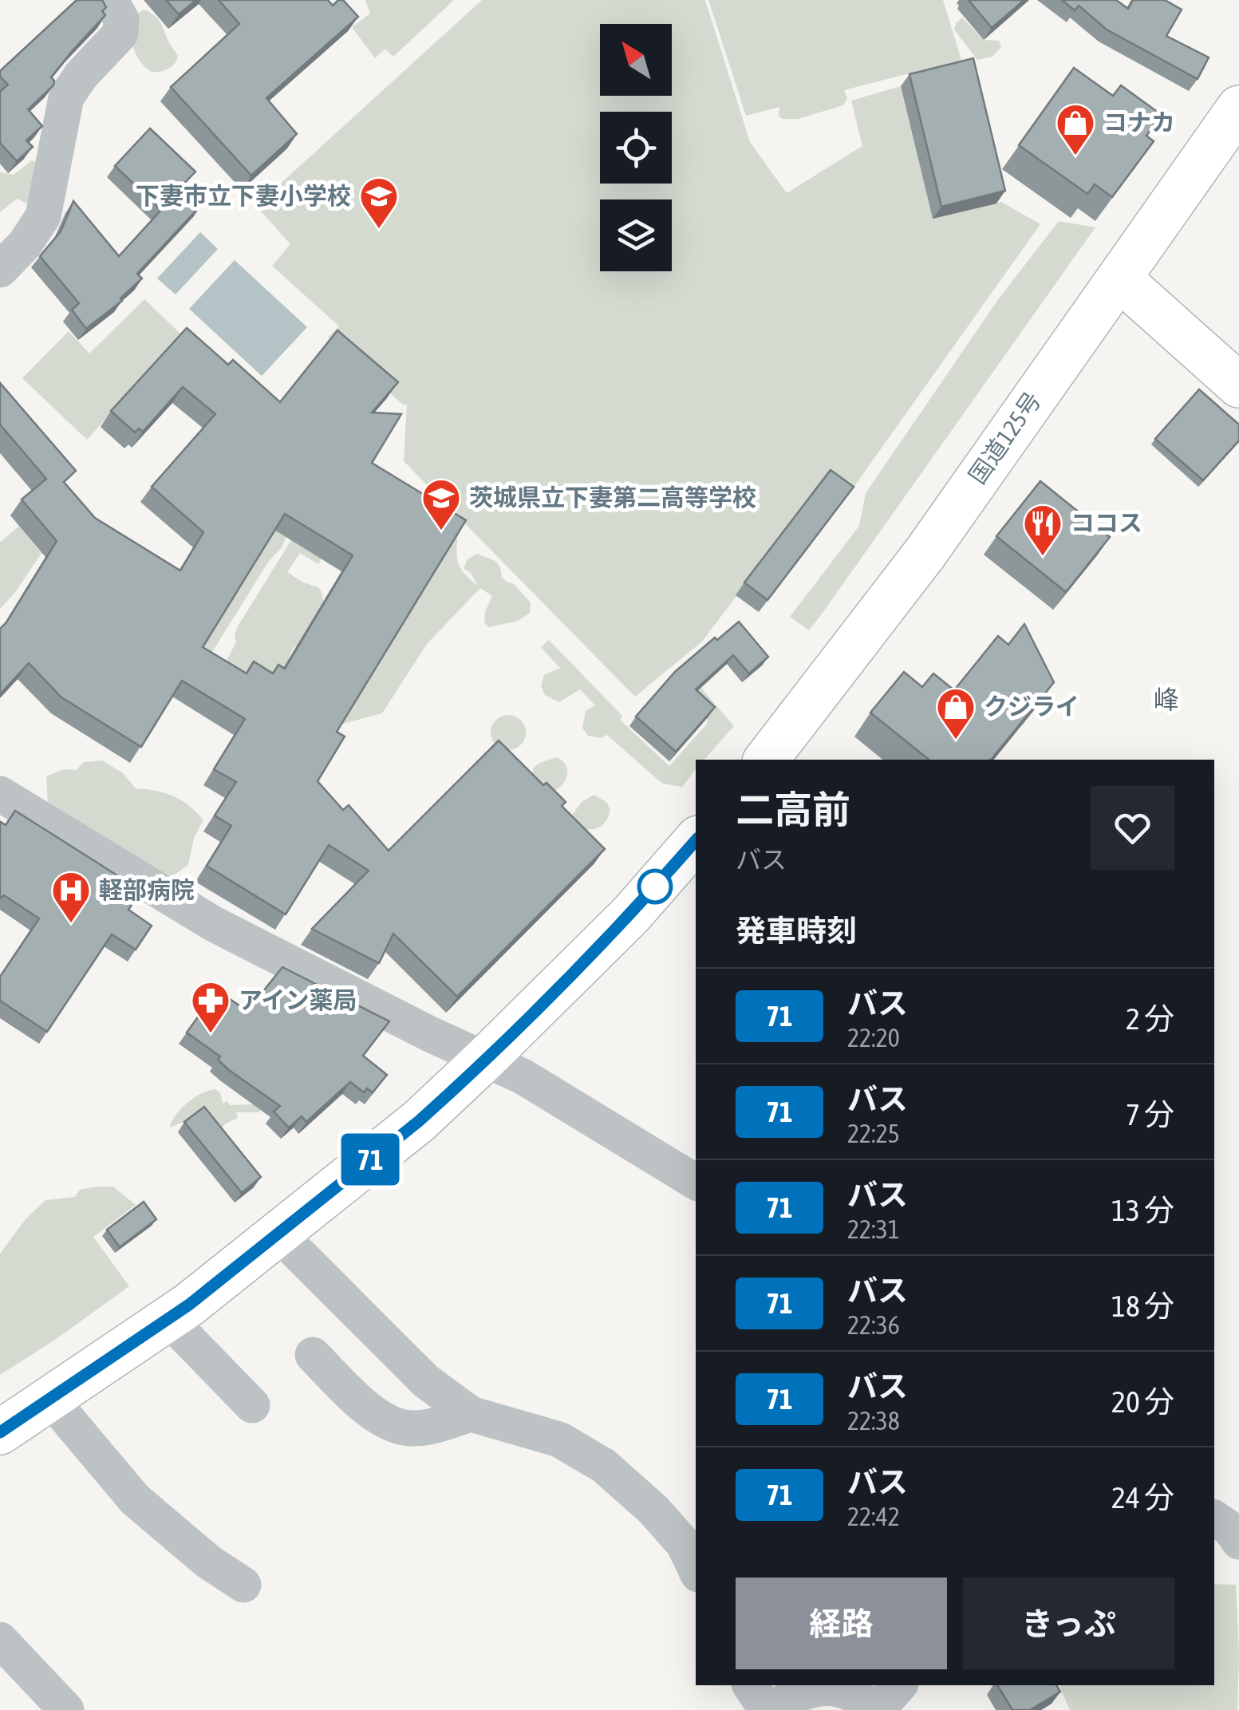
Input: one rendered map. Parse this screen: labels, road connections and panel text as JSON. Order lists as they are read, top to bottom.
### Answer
{
  "streets": {
    "main road": ["国道125号"]
  },
  "districts": ["峰"],
  "places": {
    "shop": ["コナカ", "クジライ"],
    "school or university": ["下妻市立下妻小学校", "茨城県立下妻第二高等学校"],
    "restaurant": ["ココス"],
    "hospital": ["軽部病院"],
    "pharmacy": ["アイン薬局"]
  },
  "lines": ["bus line 71"],
  "north": "top left",
  "page": {
    "on_map": "71",
    "heading": [
      ["二高前", "バス"],
      "発車時刻"
    ],
    "list": [
      {
        "mark": "71",
        "name": "バス",
        "note": "22:20",
        "value": "2 分"
      },
      {
        "mark": "71",
        "name": "バス",
        "note": "22:25",
        "value": "7 分"
      },
      {
        "mark": "71",
        "name": "バス",
        "note": "22:31",
        "value": "13 分"
      },
      {
        "mark": "71",
        "name": "バス",
        "note": "22:36",
        "value": "18 分"
      },
      {
        "mark": "71",
        "name": "バス",
        "note": "22:38",
        "value": "20 分"
      },
      {
        "mark": "71",
        "name": "バス",
        "note": "22:42",
        "value": "24 分"
      }
    ],
    "buttons": ["経路", "きっぷ"]
  }
}
